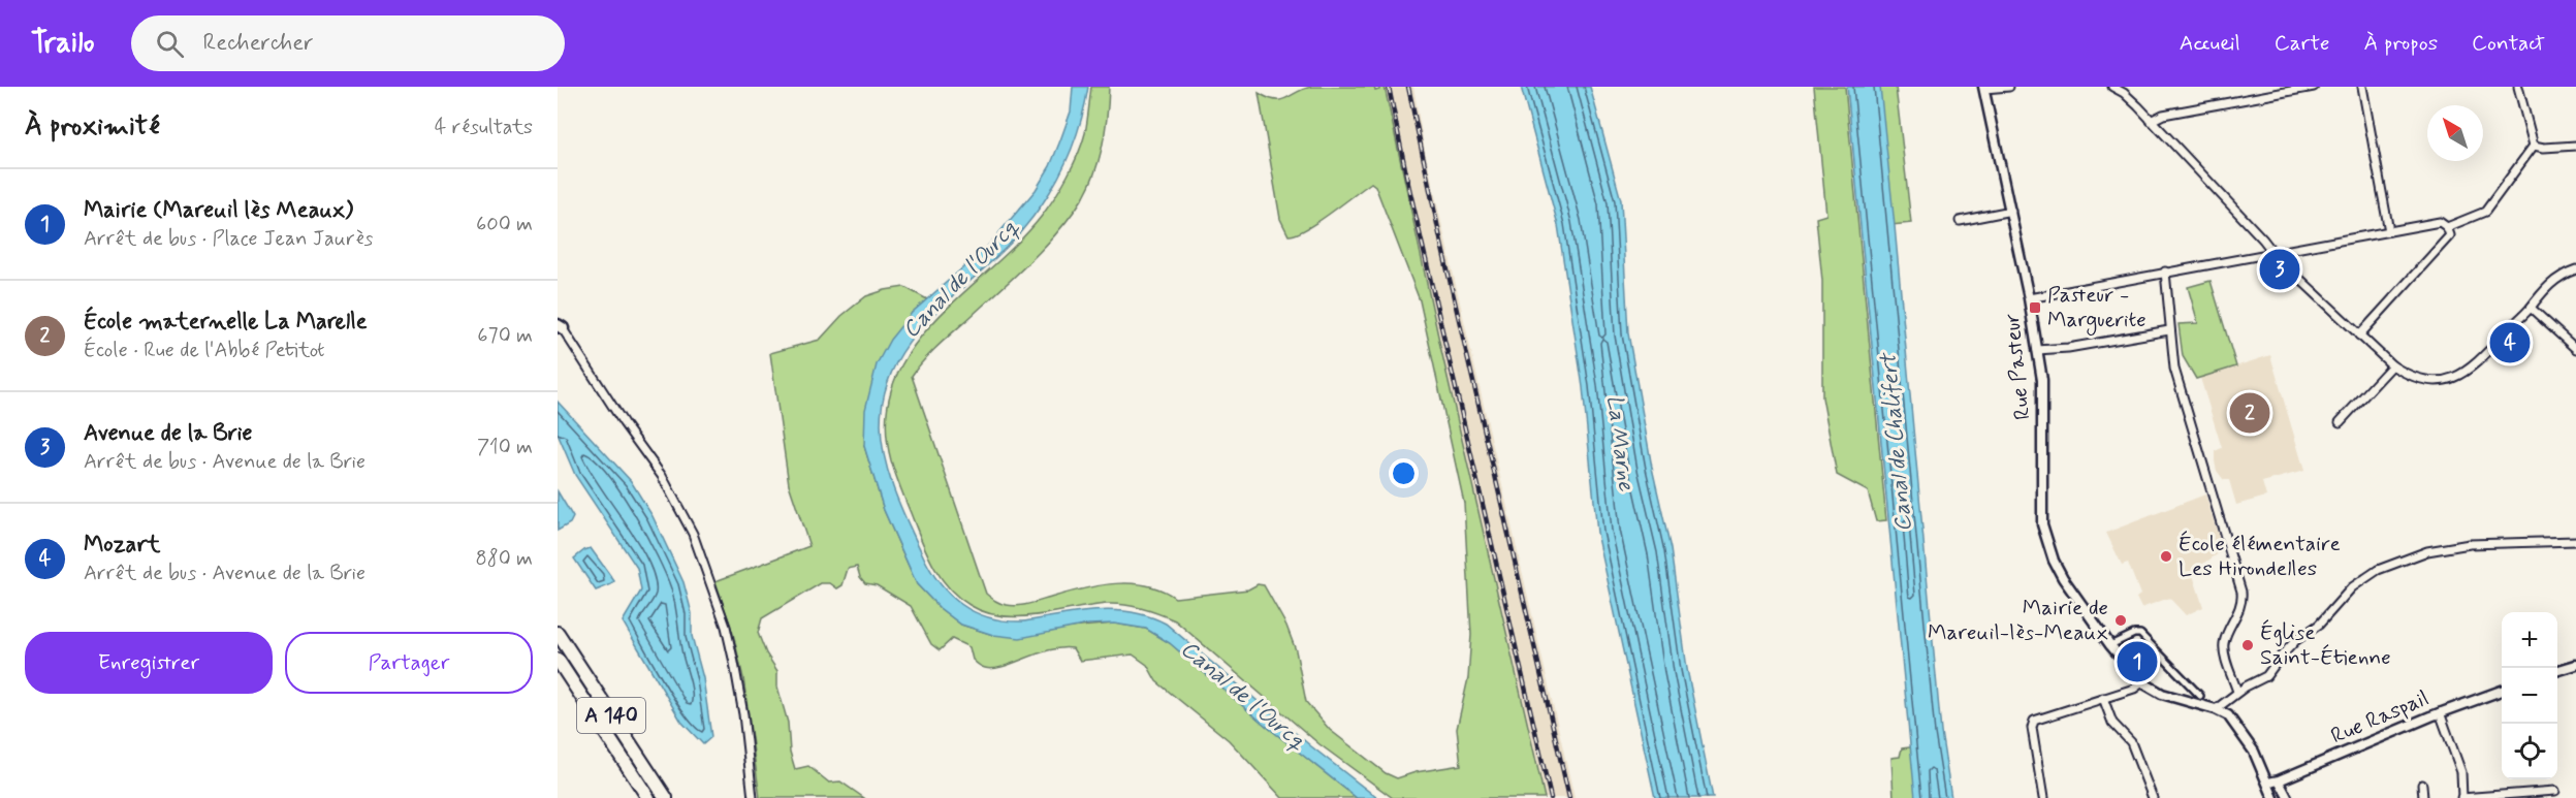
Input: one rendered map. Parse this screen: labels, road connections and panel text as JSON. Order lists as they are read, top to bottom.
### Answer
{
  "streets": {
    "highway": ["A 140"],
    "street": ["Rue Pasteur", "Rue Raspail"]
  },
  "water": ["Canal de l'Ourcq", "La Marne", "Canal de Chalifert"],
  "places": {
    "transit": ["Pasteur - Marguerite"],
    "other": ["École élémentaire Les Hirondelles", "Mairie de Mareuil-lès-Meaux", "Église Saint-Étienne"]
  },
  "north": "top left",
  "page": {
    "header": "Trailo",
    "search": "Rechercher",
    "nav": [
      "Accueil",
      "Carte",
      "À propos",
      "Contact"
    ],
    "heading": ["À proximité", "4 résultats"],
    "list": [
      {
        "mark": "1",
        "name": "Mairie (Mareuil lès Meaux)",
        "note": "Arrêt de bus · Place Jean Jaurès",
        "value": "600 m"
      },
      {
        "mark": "2",
        "name": "École maternelle La Marelle",
        "note": "École · Rue de l'Abbé Petitot",
        "value": "670 m"
      },
      {
        "mark": "3",
        "name": "Avenue de la Brie",
        "note": "Arrêt de bus · Avenue de la Brie",
        "value": "710 m"
      },
      {
        "mark": "4",
        "name": "Mozart",
        "note": "Arrêt de bus · Avenue de la Brie",
        "value": "880 m"
      }
    ],
    "pins": [
      "3",
      "4",
      "2",
      "1"
    ],
    "map_buttons": ["+", "−"],
    "buttons": ["Enregistrer", "Partager"]
  }
}
